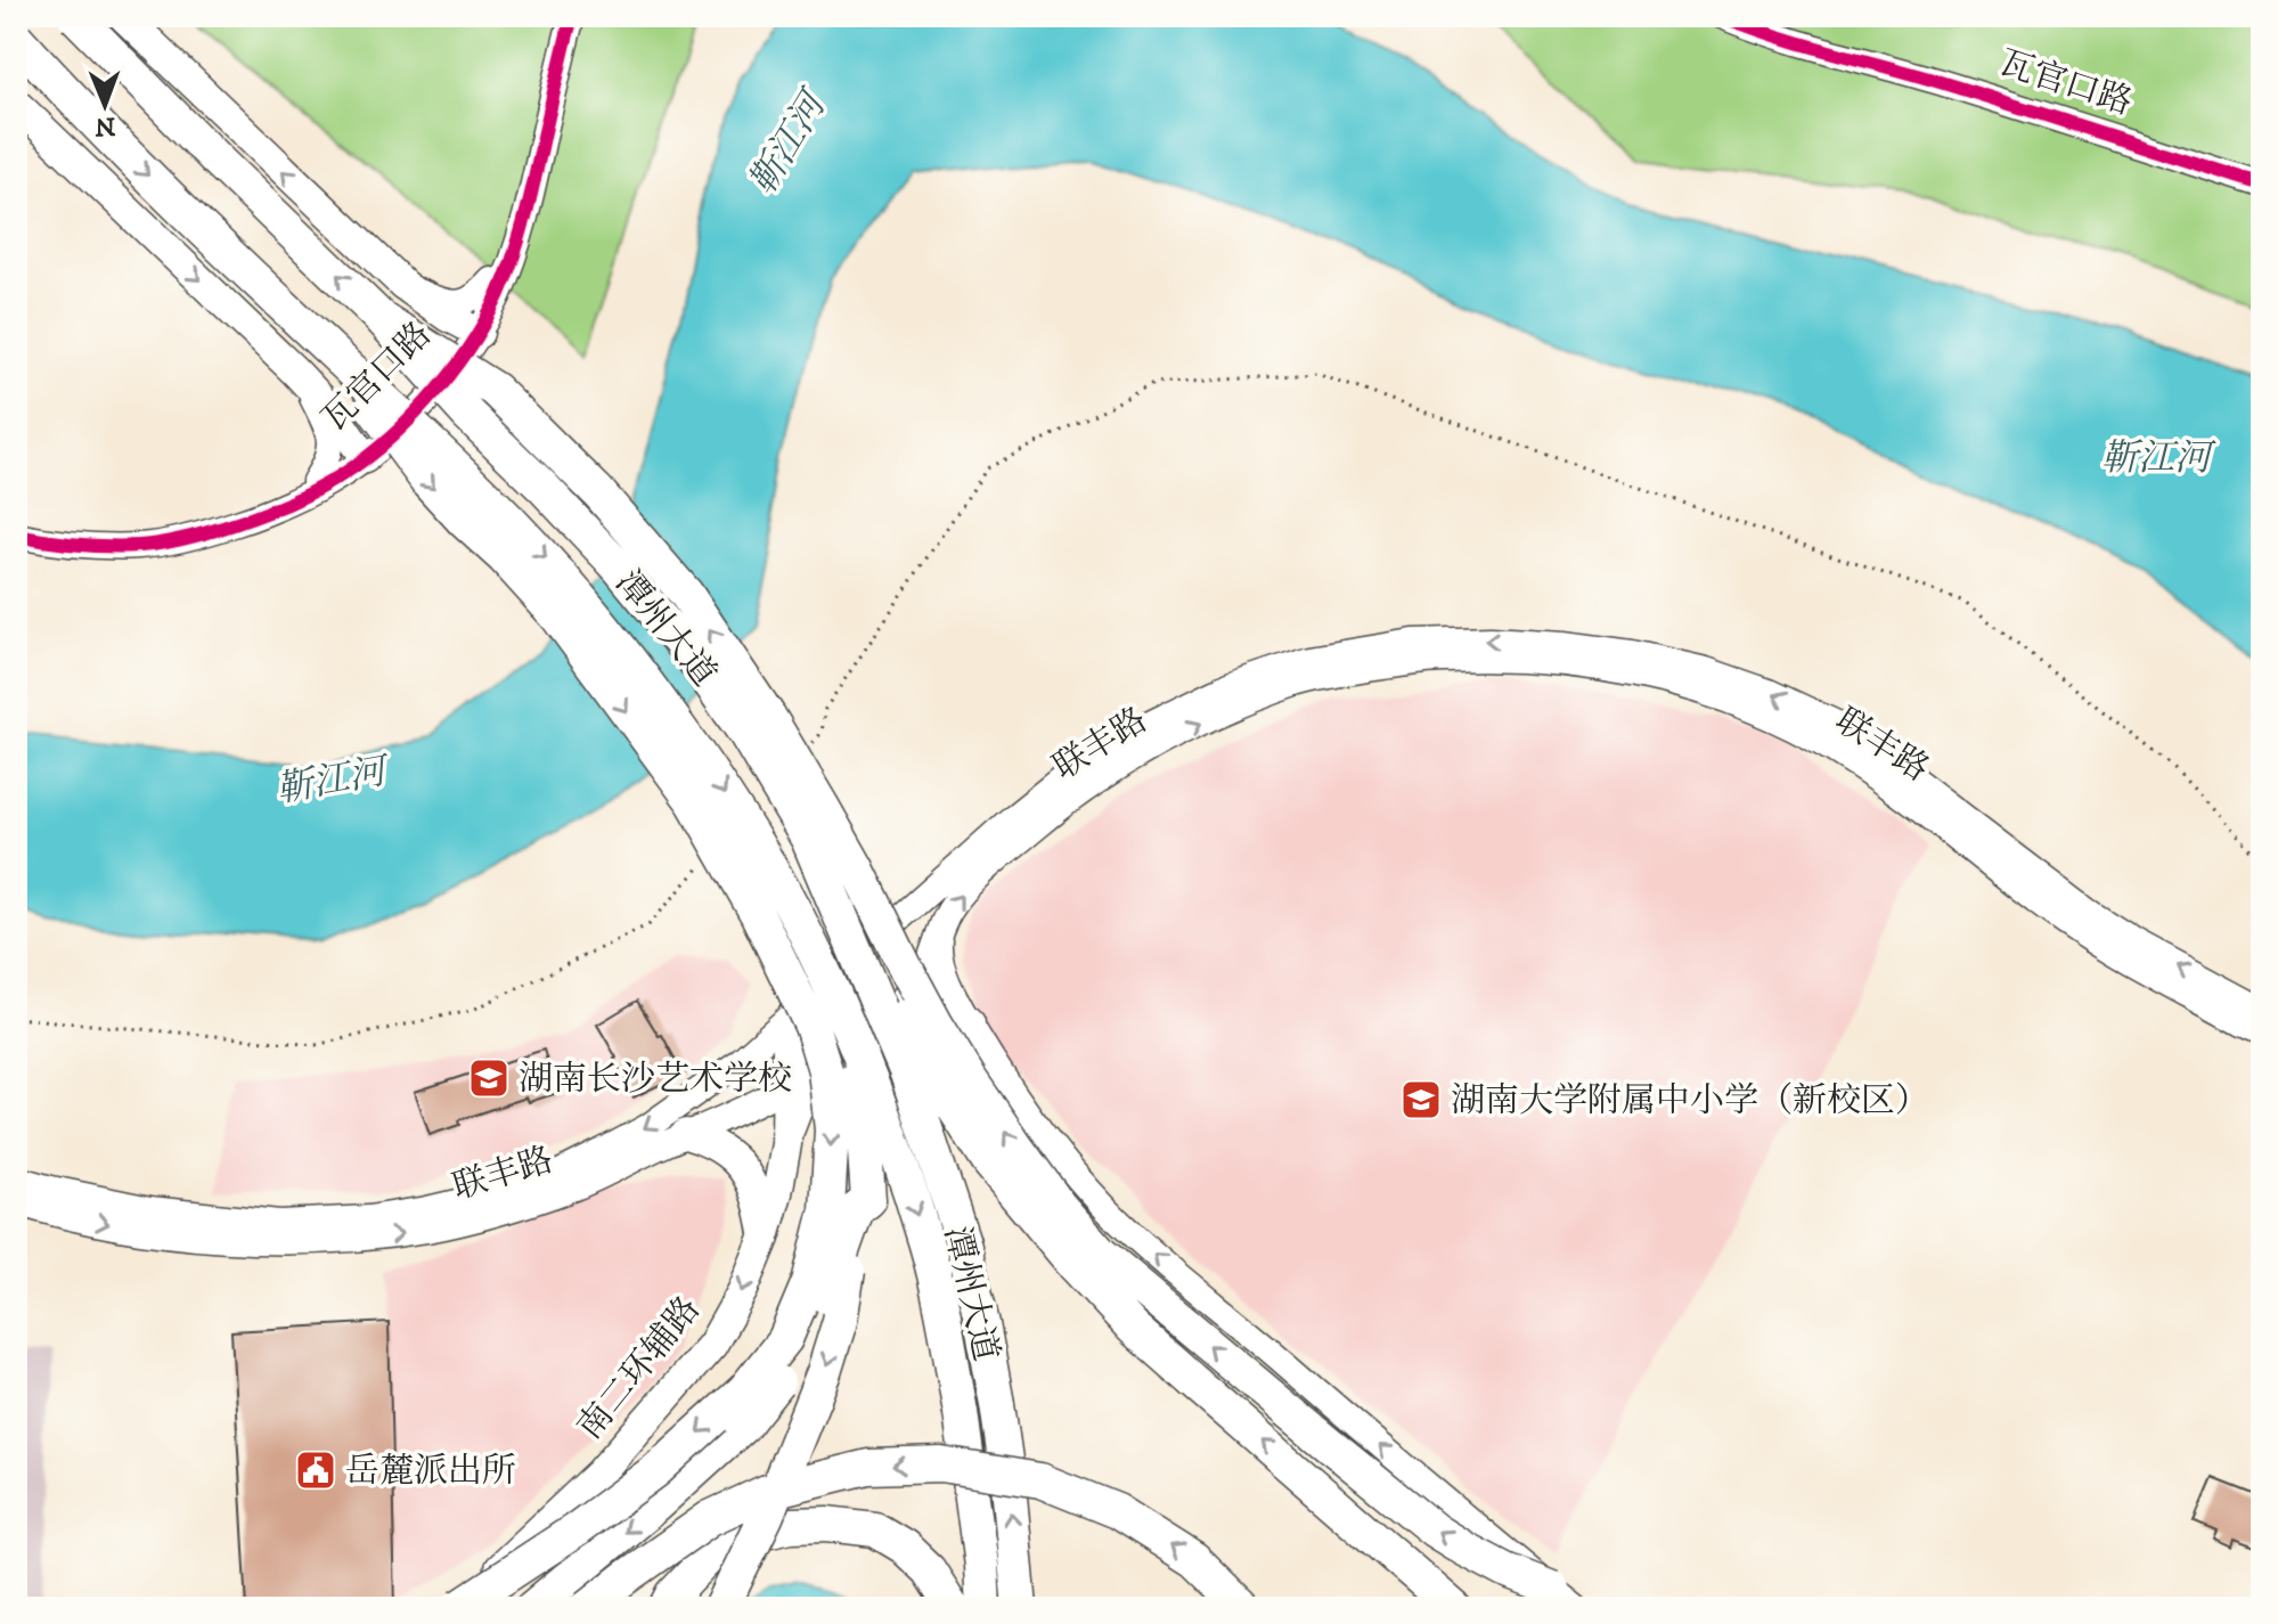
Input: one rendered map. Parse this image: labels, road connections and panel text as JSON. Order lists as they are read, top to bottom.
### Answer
{
  "streets": {
    "highway": ["潭州大道"],
    "main road": ["瓦官口路", "联丰路", "南二环辅路"]
  },
  "crossings": [
    ["联丰路", "南二环辅路"]
  ],
  "one_way": ["南二环辅路"],
  "water": ["靳江河"],
  "places": {
    "school or university": ["湖南长沙艺术学校", "湖南大学附属中小学（新校区）"],
    "public building": ["岳麓派出所"]
  },
  "north": "bottom"
}
